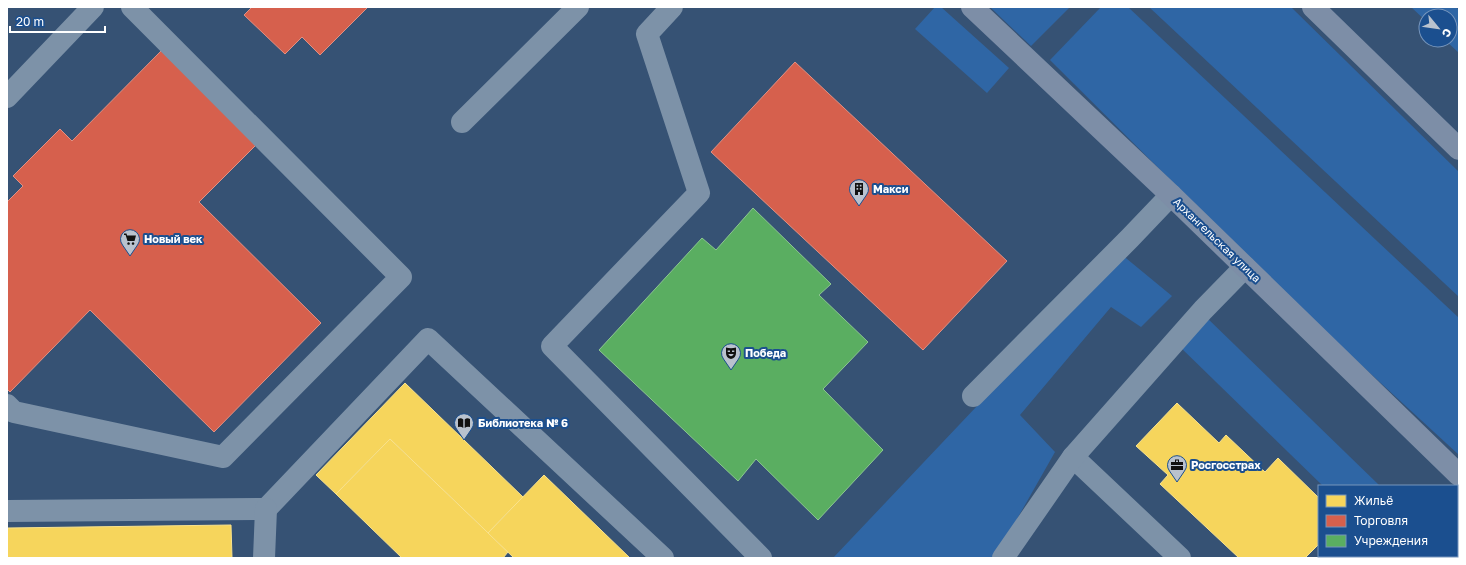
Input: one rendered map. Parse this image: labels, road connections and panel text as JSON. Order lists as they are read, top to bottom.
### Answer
{
  "streets": {
    "main road": ["Архангельская улица"]
  },
  "places": {
    "building": ["Макси"],
    "supermarket": ["Новый век"],
    "theatre": ["Победа"],
    "library": ["Библиотека № 6"],
    "office": ["Росгосстрах"]
  },
  "legend": ["Жильё", "Торговля", "Учреждения"],
  "scale_bar": "20 m",
  "north": "bottom right"
}
